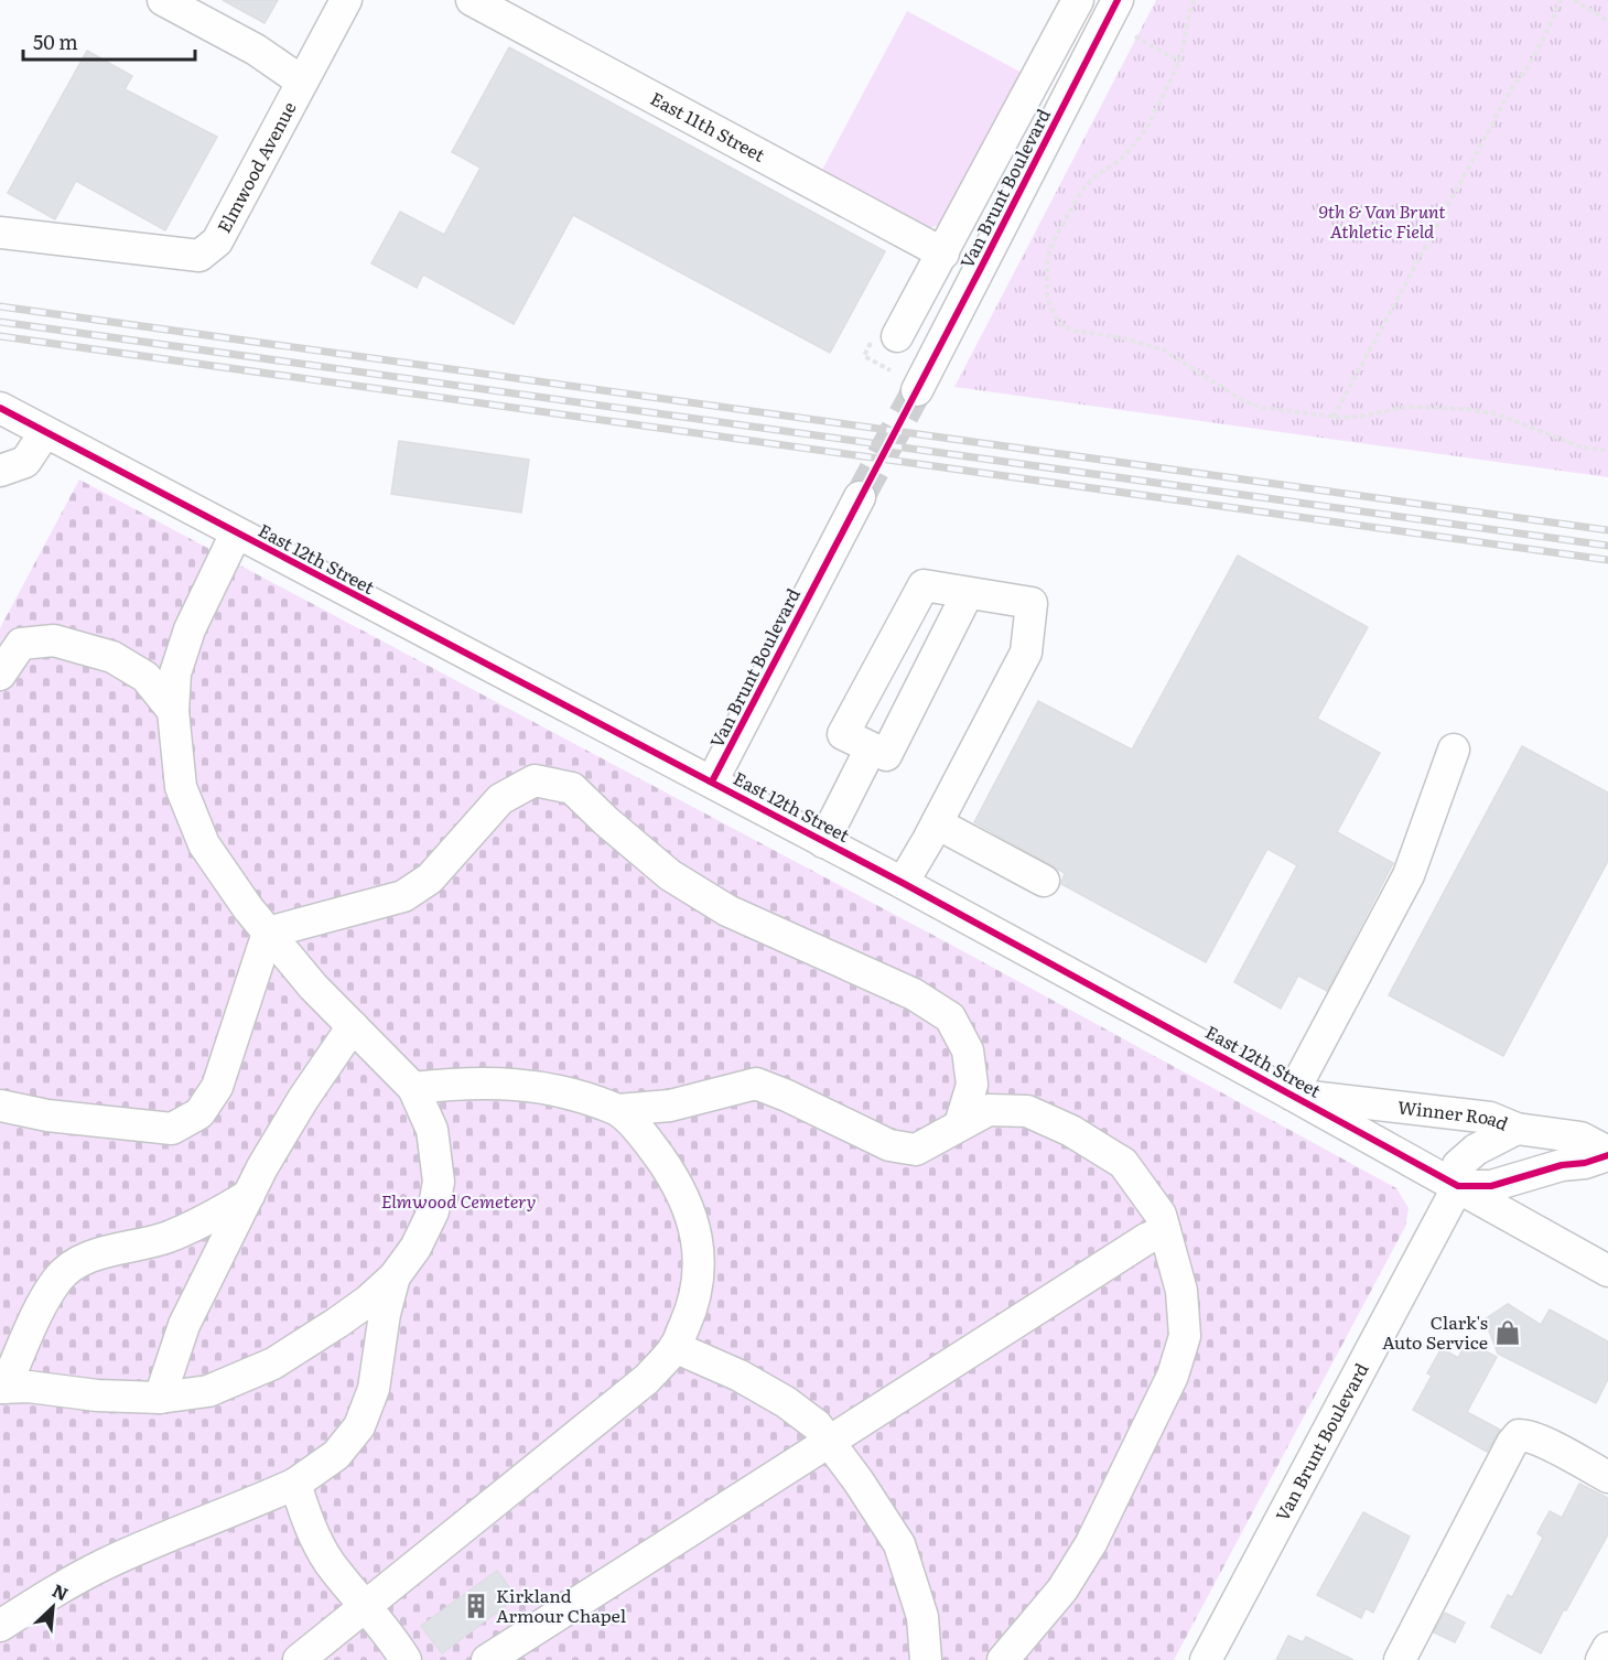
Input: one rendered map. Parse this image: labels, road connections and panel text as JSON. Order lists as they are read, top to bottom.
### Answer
{
  "streets": {
    "street": [
      "East 11th Street",
      "Elmwood Avenue",
      "Van Brunt Boulevard",
      "East 12th Street",
      "Winner Road"
    ]
  },
  "crossings": [
    ["Van Brunt Boulevard", "East 12th Street"],
    ["Van Brunt Boulevard", "Winner Road"],
    ["East 12th Street", "Winner Road"]
  ],
  "parks": ["9th & Van Brunt Athletic Field", "Elmwood Cemetery"],
  "places": {
    "shop": ["Clark's Auto Service"],
    "building": ["Kirkland Armour Chapel"]
  },
  "scale_bar": "50 m",
  "north": "top right"
}
